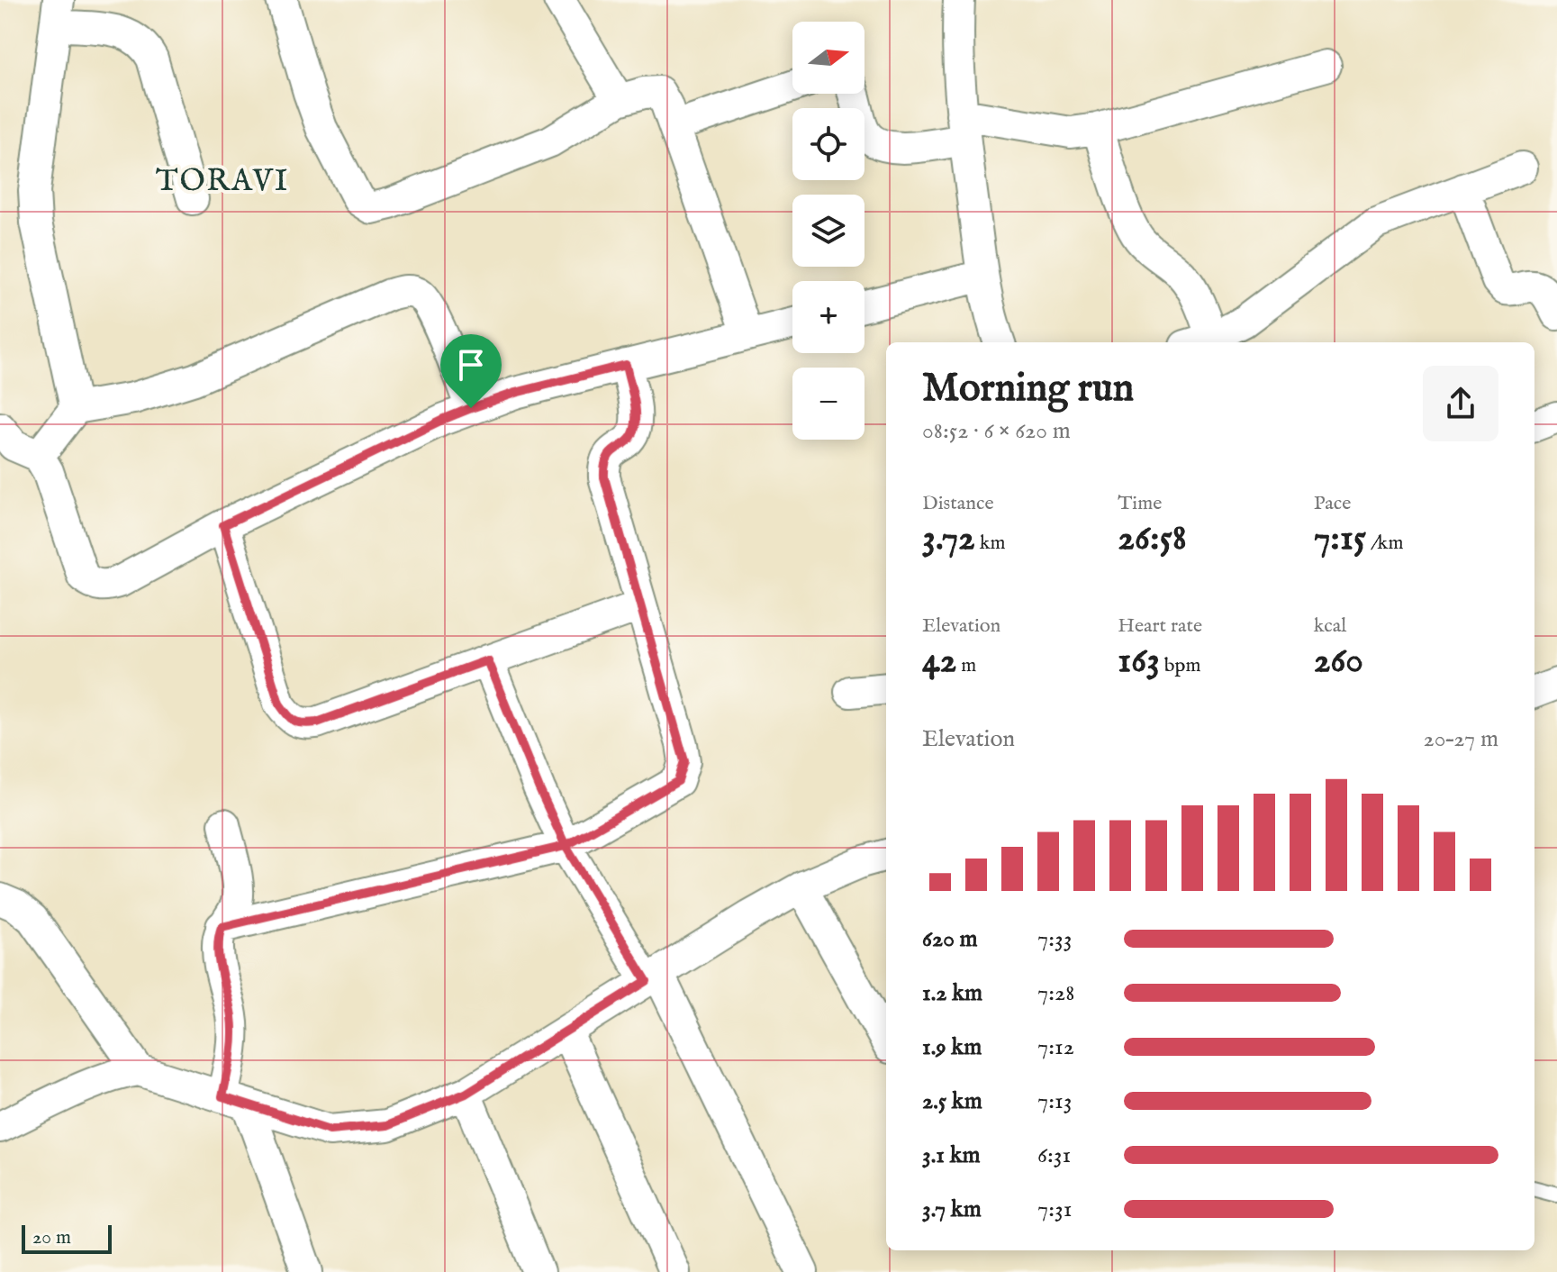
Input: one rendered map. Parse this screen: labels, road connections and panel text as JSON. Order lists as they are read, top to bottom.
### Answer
{
  "districts": ["TORAVI"],
  "scale_bar": "20 m",
  "north": "right",
  "page": {
    "map_buttons": ["+", "−"],
    "heading": ["Morning run", "08:52 · 6 × 620 m"],
    "stats": [
      ["Distance", "3.72 km"],
      ["Time", "26:58"],
      ["Pace", "7:15 /km"],
      ["Elevation", "42 m"],
      ["Heart rate", "163 bpm"],
      ["kcal", "260"]
    ],
    "chart": ["Elevation", "20–27 m"],
    "list": [
      {
        "name": "620 m",
        "note": "7:33"
      },
      {
        "name": "1.2 km",
        "note": "7:28"
      },
      {
        "name": "1.9 km",
        "note": "7:12"
      },
      {
        "name": "2.5 km",
        "note": "7:13"
      },
      {
        "name": "3.1 km",
        "note": "6:31"
      },
      {
        "name": "3.7 km",
        "note": "7:31"
      }
    ],
    "scale": "20 m"
  }
}
